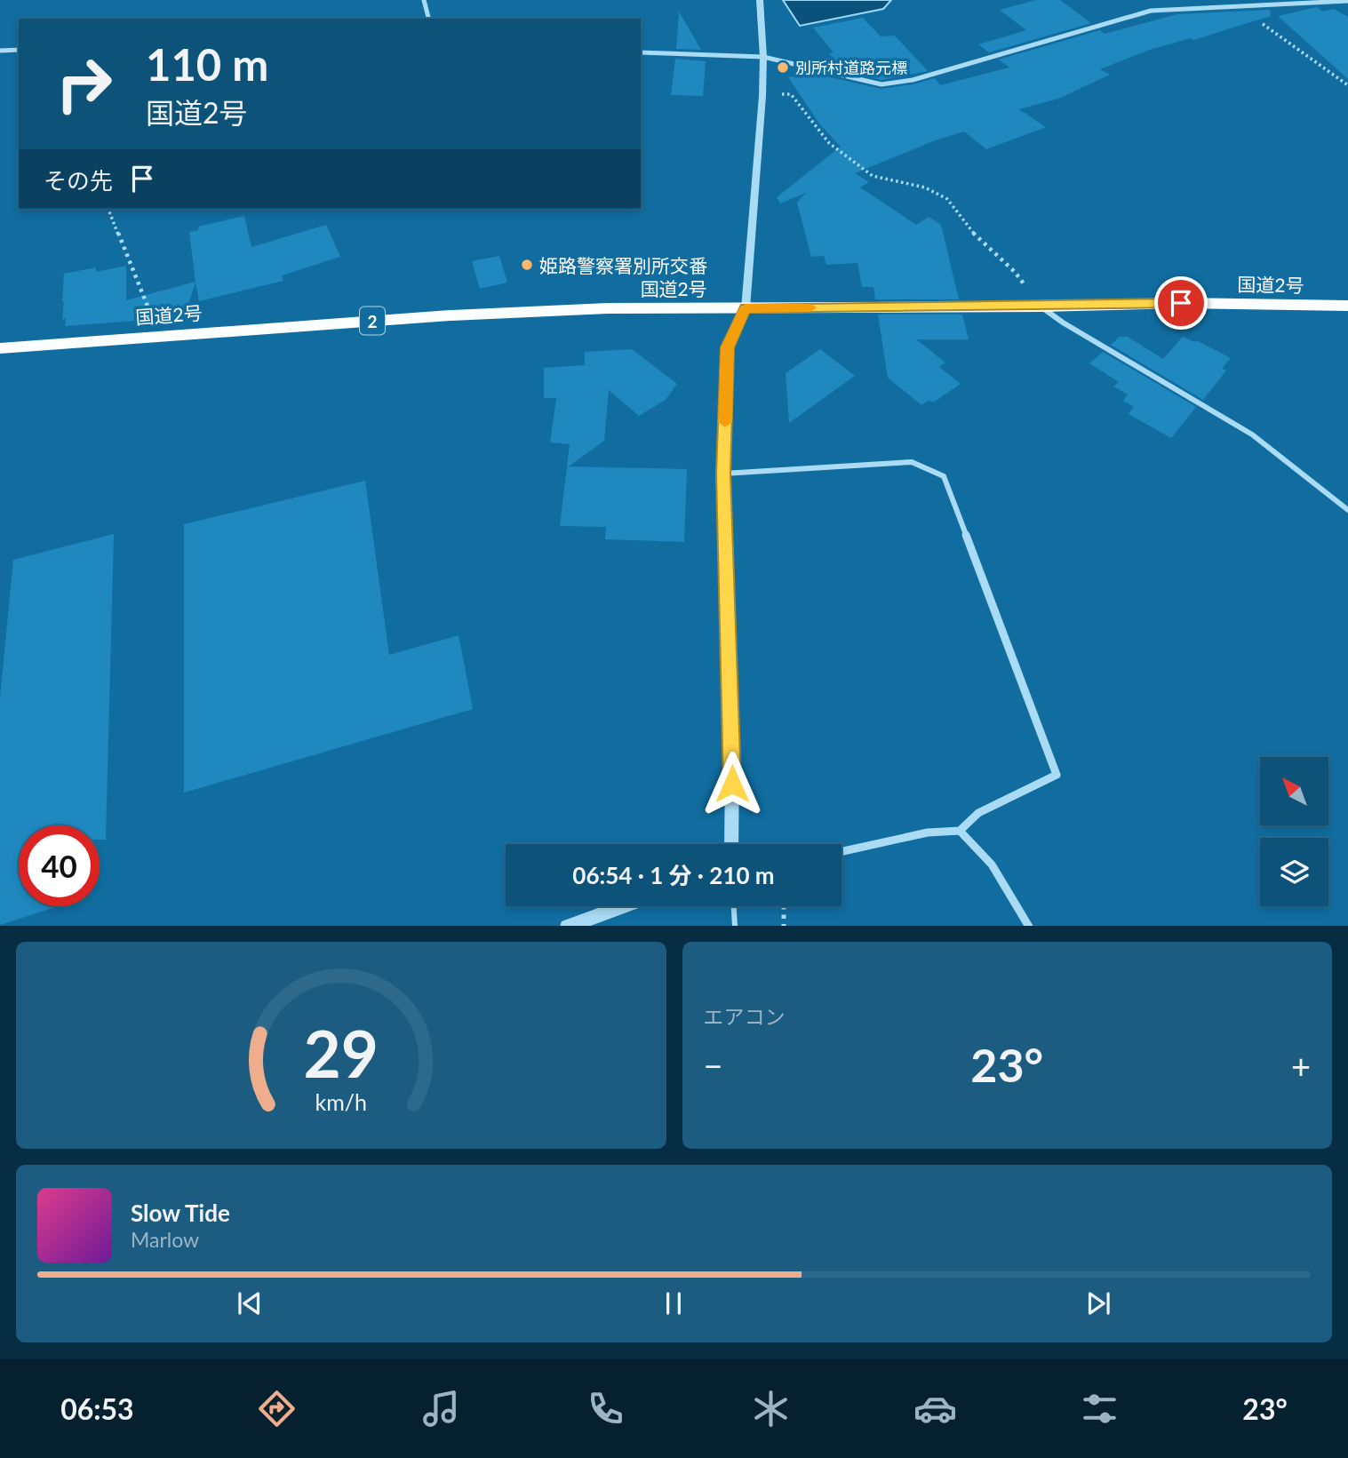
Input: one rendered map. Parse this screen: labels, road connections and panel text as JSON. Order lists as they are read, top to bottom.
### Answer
{
  "streets": {
    "highway": ["国道2号", "2"]
  },
  "places": ["別所村道路元標", "姫路警察署別所交番"],
  "north": "top left",
  "page": {
    "turn": ["110 m", "国道2号"],
    "then": "その先",
    "limit": "40",
    "trip": "06:54 · 1 分 · 210 m",
    "tile": "エアコン",
    "heat": ["−", "23°", "+"],
    "song": ["Slow Tide", "Marlow"],
    "tabs": ["06:53", "23°"],
    "gauge": ["29", "km/h"]
  }
}
